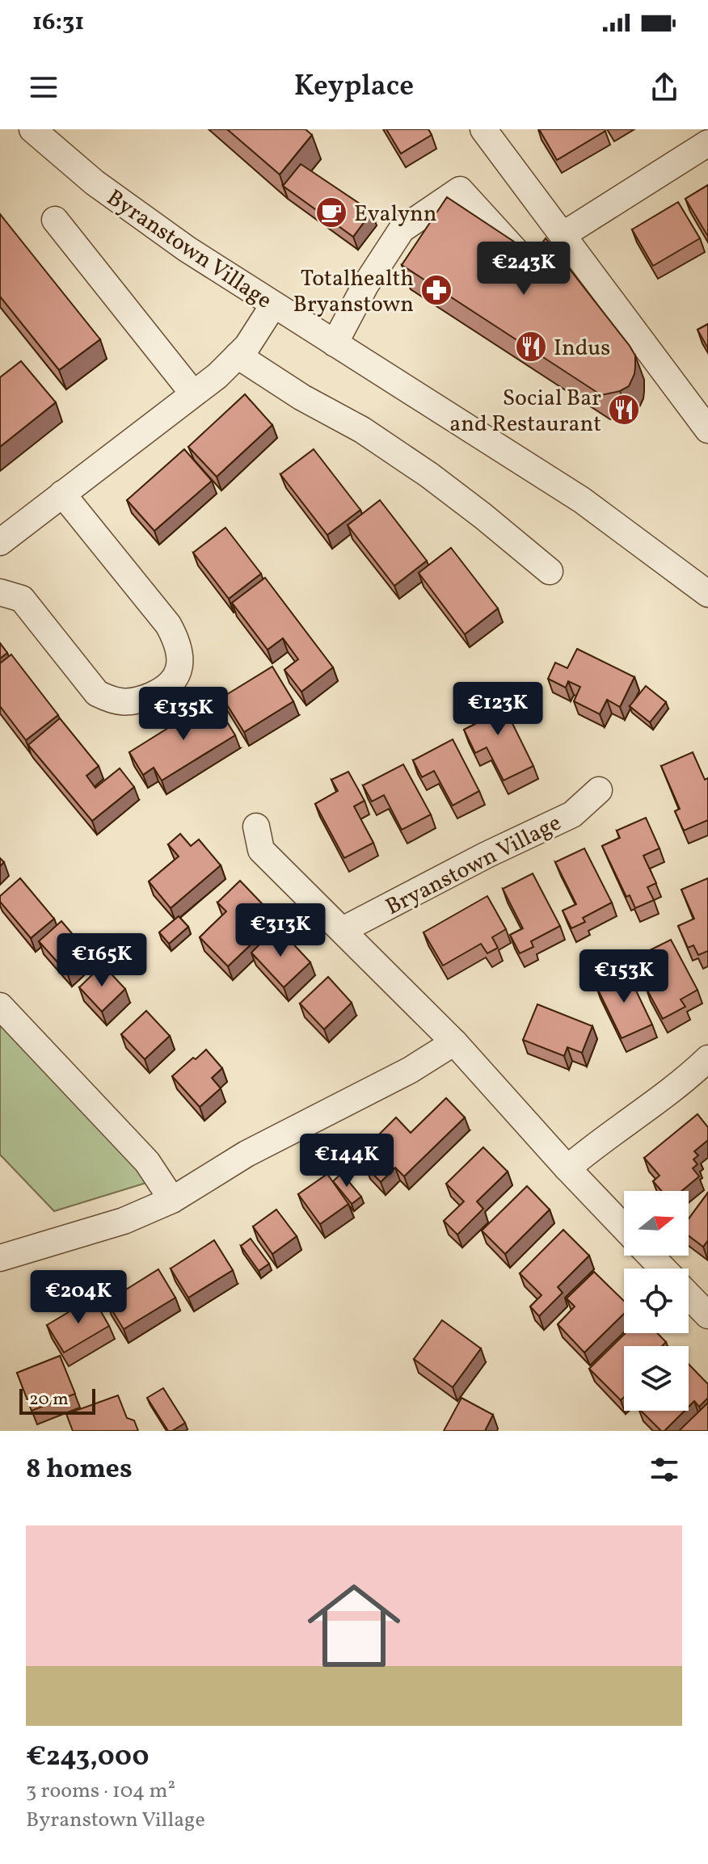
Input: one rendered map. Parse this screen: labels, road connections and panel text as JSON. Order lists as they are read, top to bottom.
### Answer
{
  "streets": {
    "street": ["Byranstown Village", "Bryanstown Village"]
  },
  "places": {
    "cafe": ["Evalynn"],
    "pharmacy": ["Totalhealth Bryanstown"],
    "restaurant": ["Indus", "Social Bar and Restaurant"]
  },
  "scale_bar": "20 m",
  "north": "right",
  "page": {
    "status": "16:31",
    "header": "Keyplace",
    "price": [
      "€243K",
      "€123K",
      "€135K",
      "€313K",
      "€165K",
      "€153K",
      "€144K",
      "€204K"
    ],
    "scale": "20 m",
    "heading": "8 homes",
    "list": [
      {
        "name": "€243,000",
        "note": "3 rooms · 104 m² · Byranstown Village"
      }
    ]
  }
}
